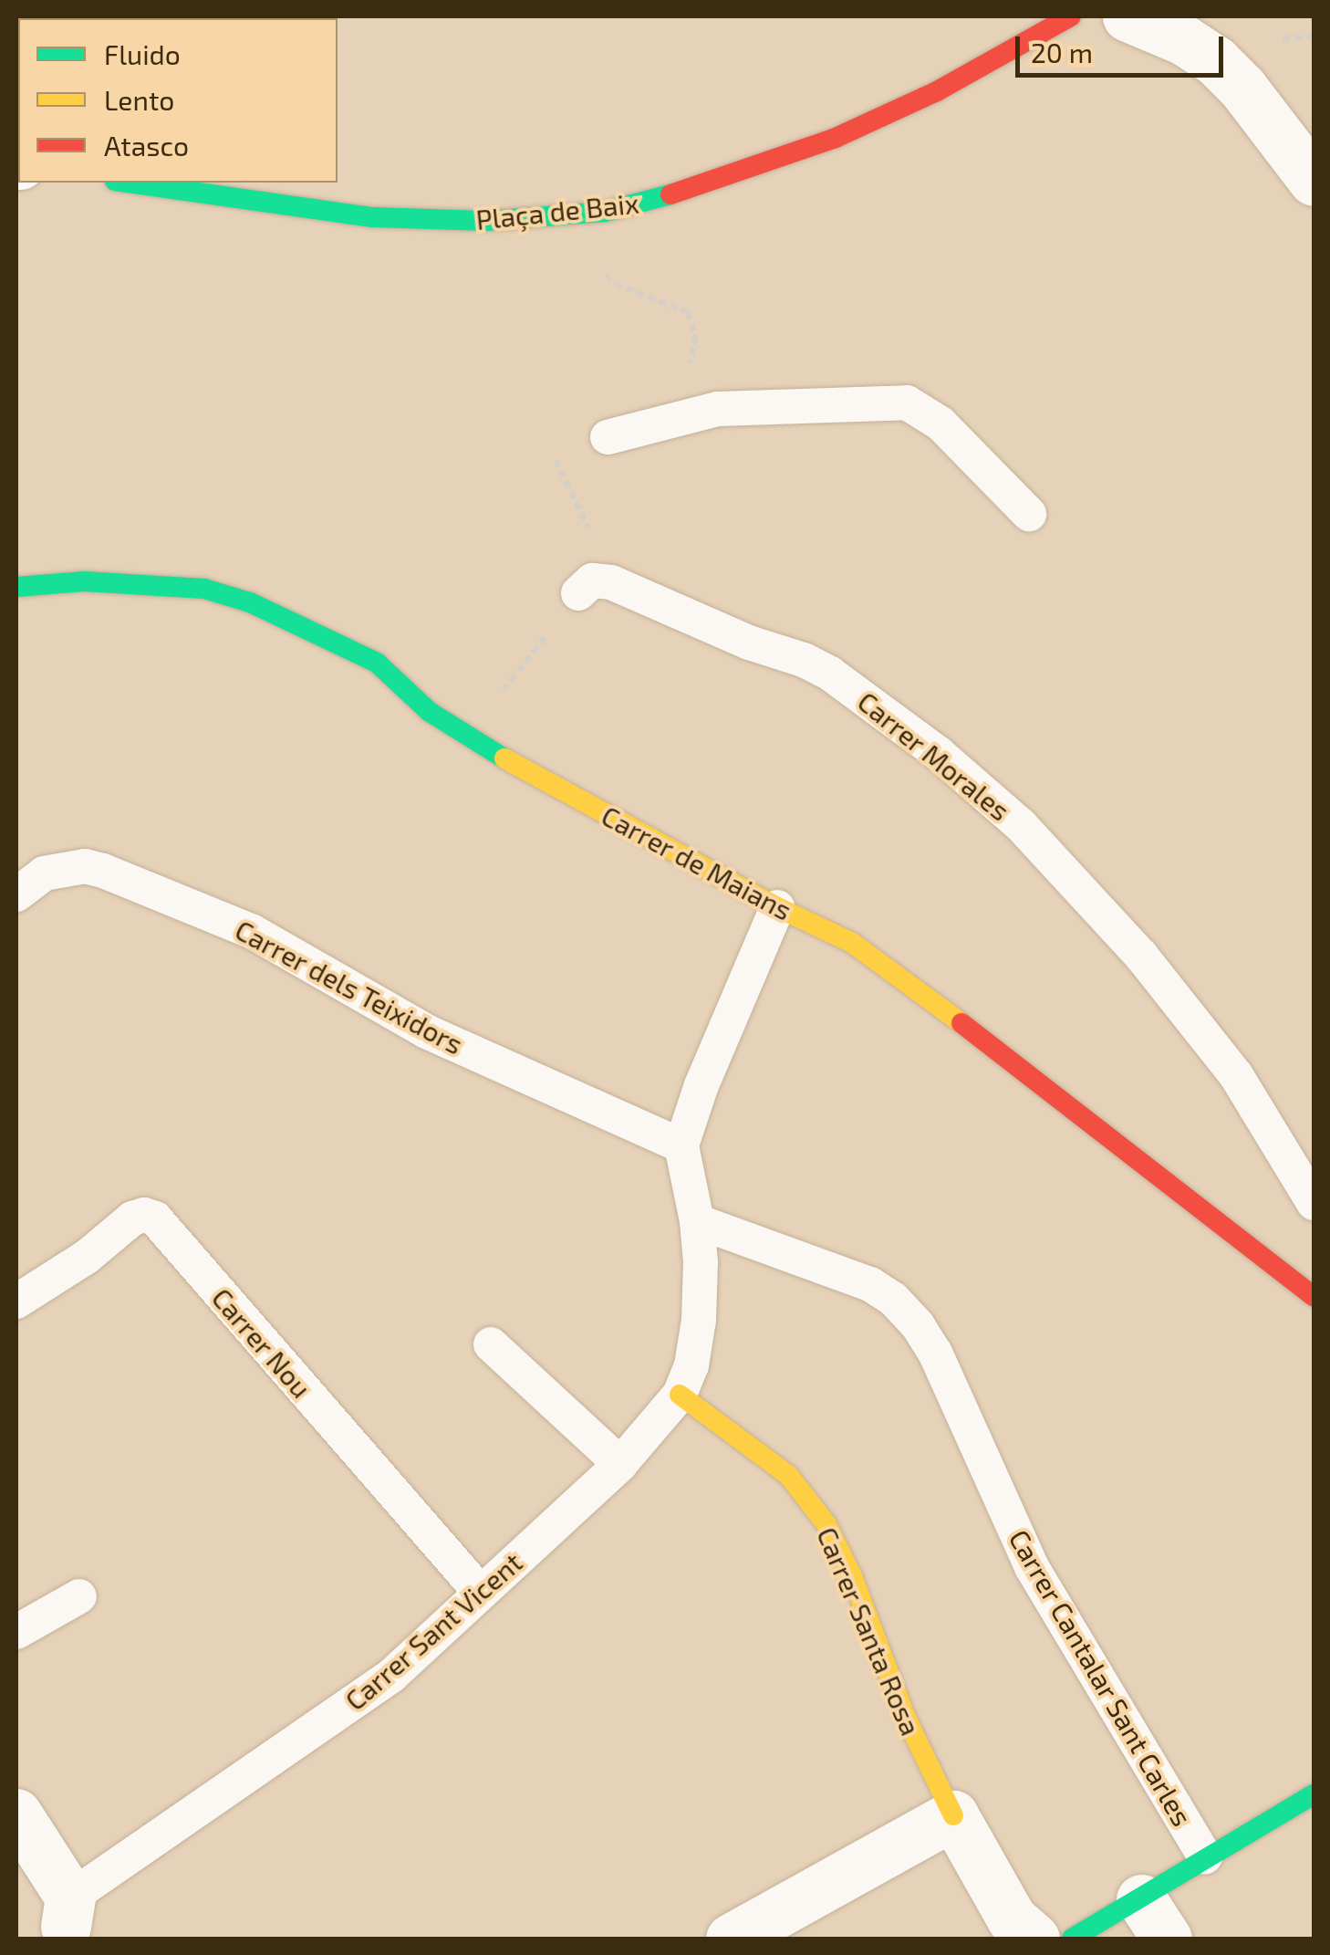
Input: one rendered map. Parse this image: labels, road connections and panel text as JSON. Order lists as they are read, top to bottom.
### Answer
{
  "streets": {
    "street": ["Plaça de Baix", "Carrer de Maians", "Carrer Santa Rosa"],
    "lane": [
      "Carrer Morales",
      "Carrer dels Teixidors",
      "Carrer Nou",
      "Carrer Sant Vicent",
      "Carrer Cantalar Sant Carles"
    ]
  },
  "crossings": [
    ["Carrer Nou", "Carrer Sant Vicent"],
    ["Carrer Sant Vicent", "Carrer Santa Rosa"]
  ],
  "legend": ["Fluido", "Lento", "Atasco"],
  "scale_bar": "20 m"
}
